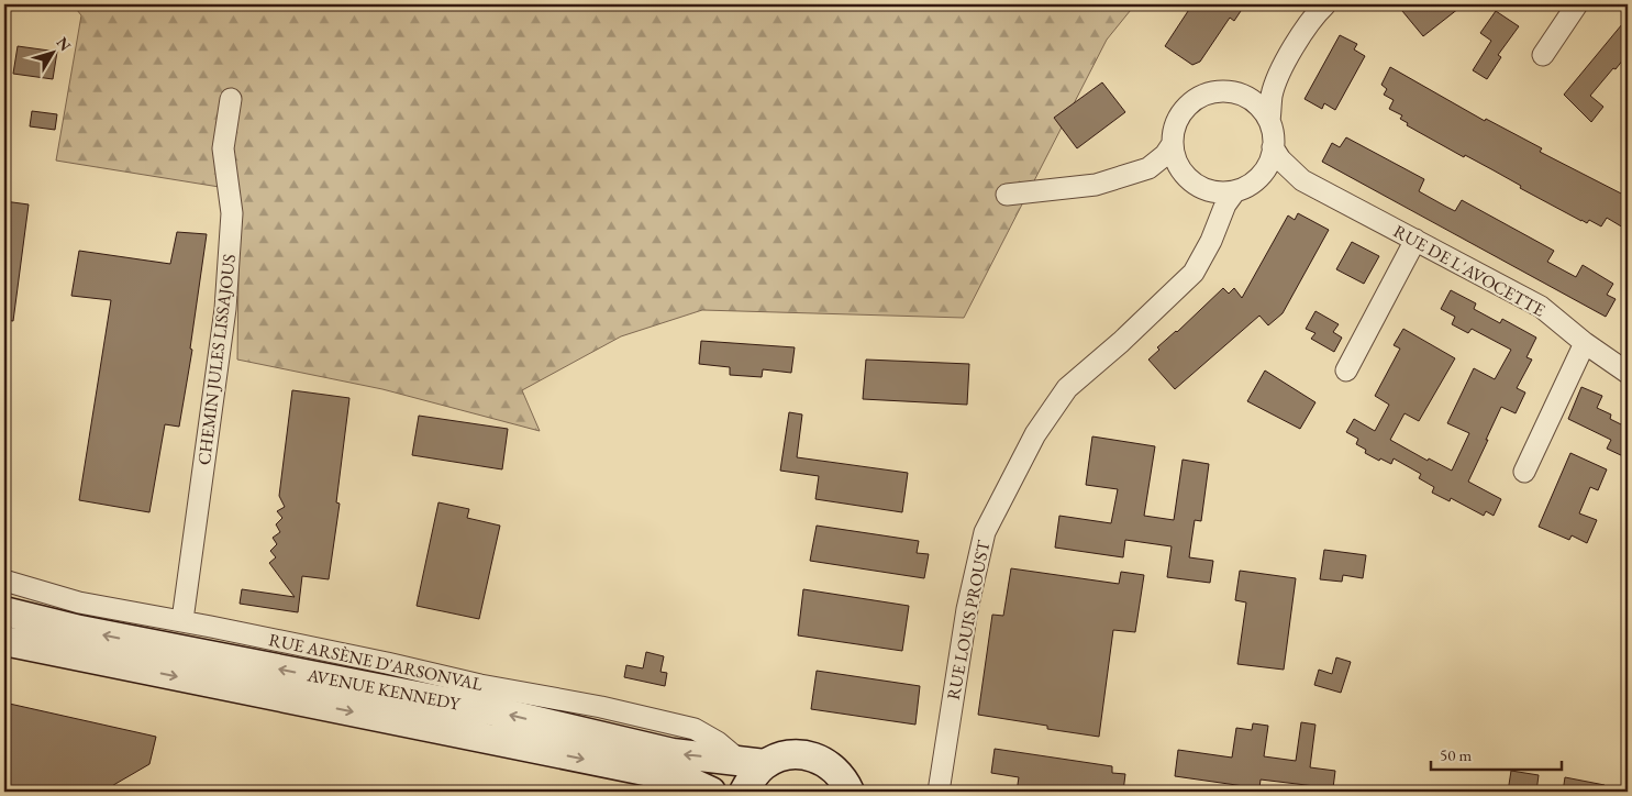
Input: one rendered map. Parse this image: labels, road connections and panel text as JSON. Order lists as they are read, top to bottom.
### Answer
{
  "streets": {
    "main road": ["AVENUE KENNEDY"],
    "street": [
      "RUE DE L'AVOCETTE",
      "CHEMIN JULES LISSAJOUS",
      "RUE LOUIS PROUST",
      "RUE ARSÈNE D'ARSONVAL"
    ]
  },
  "crossings": [
    ["CHEMIN JULES LISSAJOUS", "RUE ARSÈNE D'ARSONVAL"],
    ["RUE ARSÈNE D'ARSONVAL", "AVENUE KENNEDY"]
  ],
  "scale_bar": "50 m",
  "north": "top right"
}
